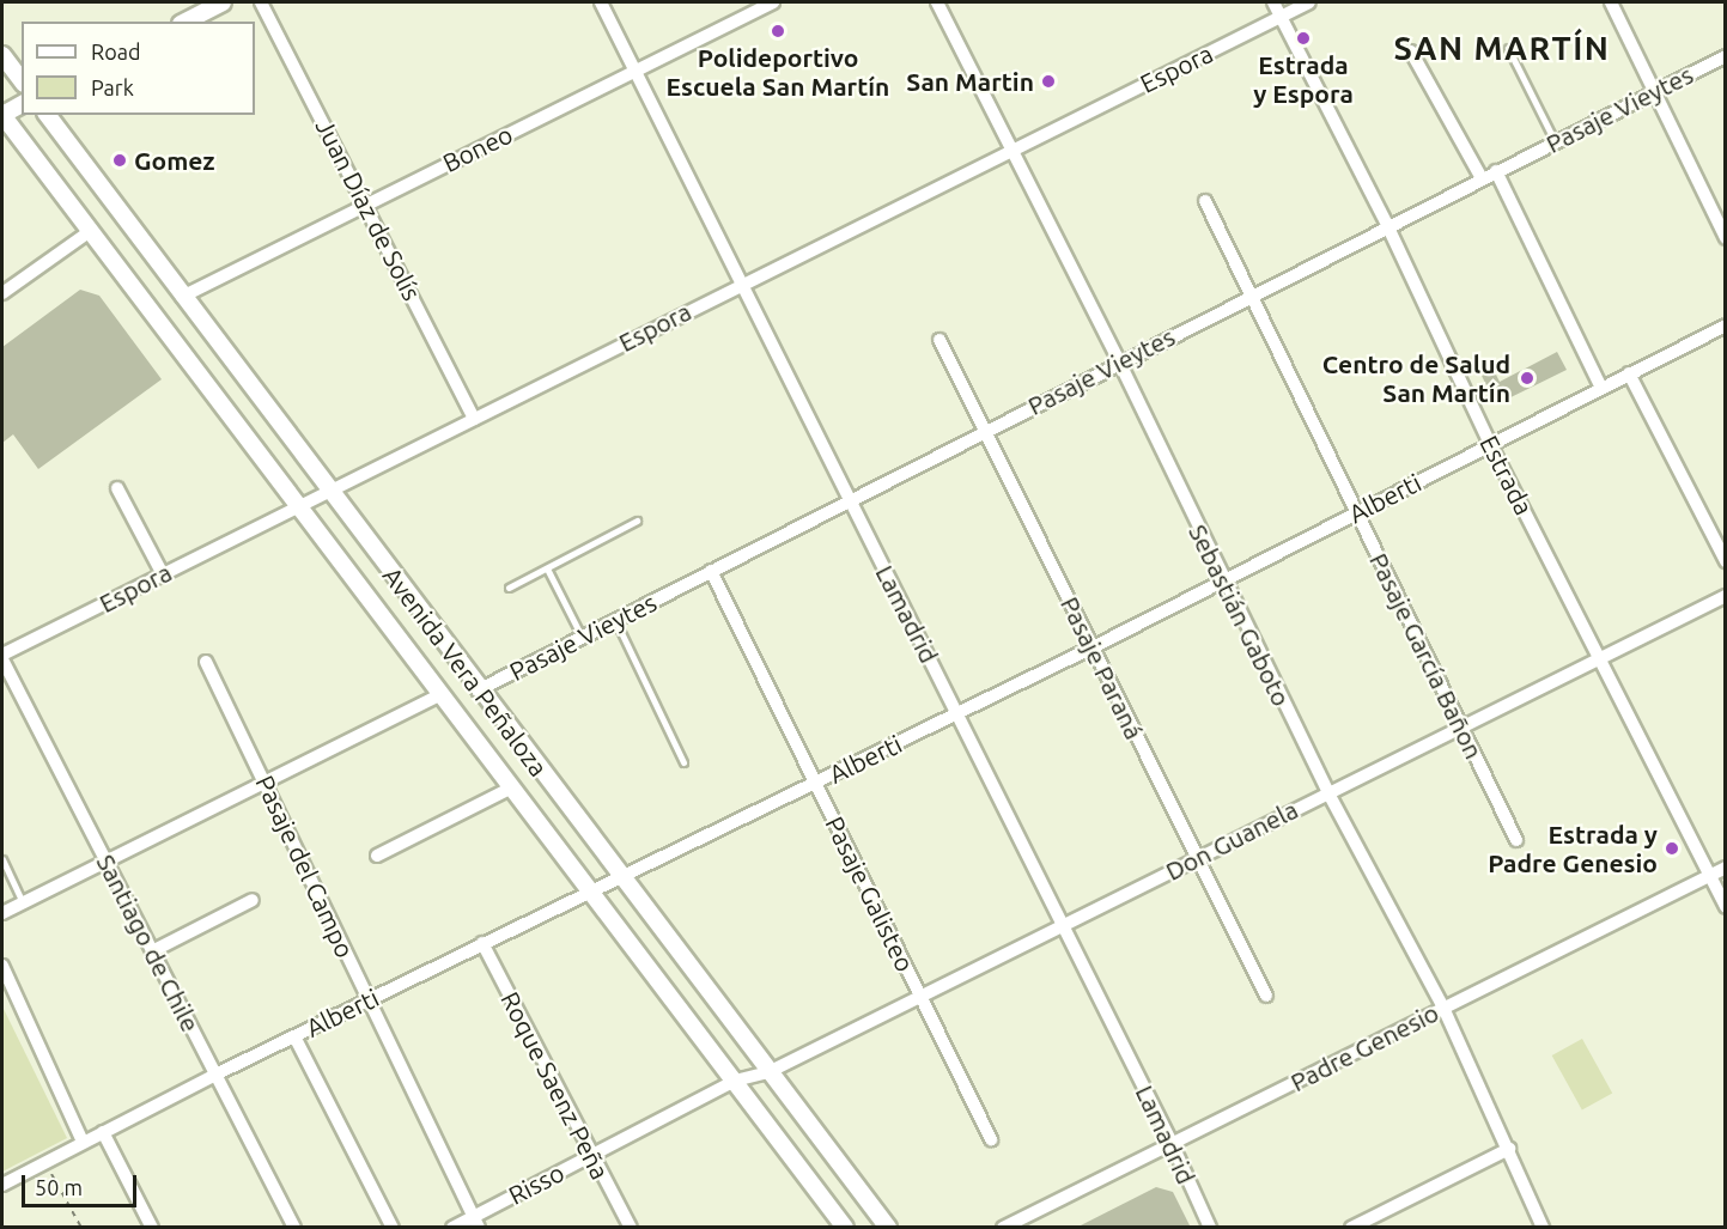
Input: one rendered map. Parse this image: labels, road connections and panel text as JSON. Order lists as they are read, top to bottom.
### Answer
{
  "streets": {
    "main road": ["Avenida Vera Peñaloza"],
    "street": [
      "Espora",
      "Pasaje Vieytes",
      "Boneo",
      "Juan Díaz de Solís",
      "Estrada",
      "Alberti",
      "Lamadrid",
      "Sebastián Gaboto",
      "Pasaje García Bañon",
      "Pasaje Paraná",
      "Don Guanela",
      "Pasaje del Campo",
      "Pasaje Galisteo",
      "Santiago de Chile",
      "Padre Genesio",
      "Roque Saenz Peña",
      "Risso"
    ]
  },
  "crossings": [
    ["Espora", "Juan Díaz de Solís"],
    ["Espora", "Estrada"],
    ["Espora", "Lamadrid"],
    ["Espora", "Sebastián Gaboto"],
    ["Espora", "Avenida Vera Peñaloza"],
    ["Espora", "Santiago de Chile"],
    ["Pasaje Vieytes", "Estrada"],
    ["Pasaje Vieytes", "Lamadrid"],
    ["Pasaje Vieytes", "Sebastián Gaboto"],
    ["Pasaje Vieytes", "Pasaje García Bañon"],
    ["Pasaje Vieytes", "Pasaje Paraná"],
    ["Pasaje Vieytes", "Avenida Vera Peñaloza"],
    ["Pasaje Vieytes", "Pasaje Galisteo"],
    ["Boneo", "Juan Díaz de Solís"],
    ["Boneo", "Lamadrid"],
    ["Boneo", "Avenida Vera Peñaloza"],
    ["Estrada", "Alberti"],
    ["Estrada", "Don Guanela"],
    ["Estrada", "Padre Genesio"],
    ["Alberti", "Lamadrid"],
    ["Alberti", "Sebastián Gaboto"],
    ["Alberti", "Pasaje García Bañon"],
    ["Alberti", "Pasaje Paraná"],
    ["Alberti", "Avenida Vera Peñaloza"],
    ["Alberti", "Pasaje del Campo"],
    ["Alberti", "Pasaje Galisteo"],
    ["Alberti", "Santiago de Chile"],
    ["Alberti", "Roque Saenz Peña"],
    ["Lamadrid", "Don Guanela"],
    ["Lamadrid", "Padre Genesio"],
    ["Sebastián Gaboto", "Don Guanela"],
    ["Sebastián Gaboto", "Padre Genesio"],
    ["Pasaje García Bañon", "Don Guanela"],
    ["Pasaje Paraná", "Don Guanela"],
    ["Avenida Vera Peñaloza", "Don Guanela"],
    ["Avenida Vera Peñaloza", "Risso"],
    ["Don Guanela", "Pasaje Galisteo"],
    ["Don Guanela", "Risso"],
    ["Pasaje del Campo", "Risso"],
    ["Roque Saenz Peña", "Risso"]
  ],
  "districts": ["SAN MARTÍN"],
  "places": [
    "Polideportivo Escuela San Martín",
    "Estrada y Espora",
    "San Martin",
    "Gomez",
    "Centro de Salud San Martín",
    "Estrada y Padre Genesio"
  ],
  "legend": ["Road", "Park"],
  "scale_bar": "50 m"
}
